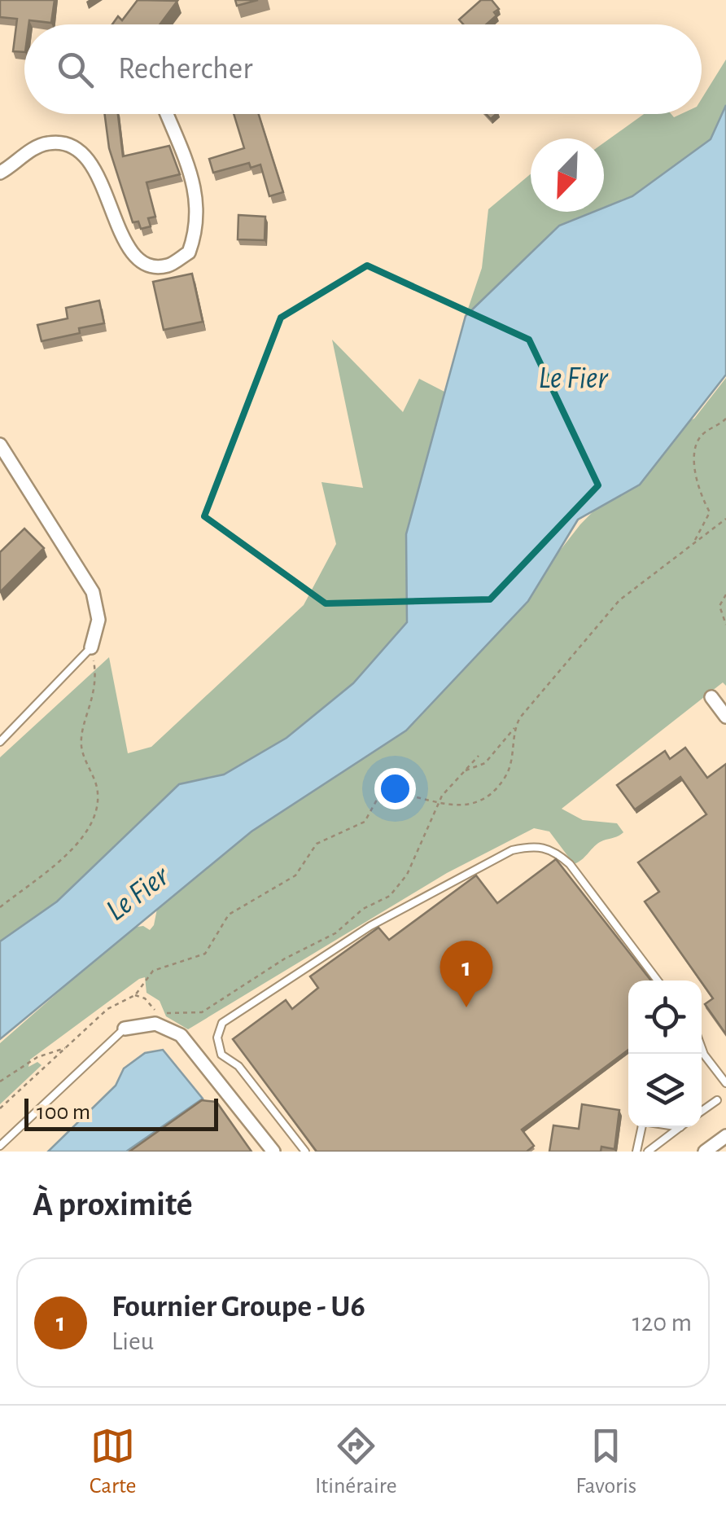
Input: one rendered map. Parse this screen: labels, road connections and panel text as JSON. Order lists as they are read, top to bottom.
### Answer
{
  "water": ["Le Fier"],
  "scale_bar": "100 m",
  "north": "bottom left",
  "page": {
    "search": "Rechercher",
    "pins": "1",
    "scale": "100 m",
    "heading": "À proximité",
    "list": [
      {
        "mark": "1",
        "name": "Fournier Groupe - U6",
        "note": "Lieu",
        "value": "120 m"
      }
    ],
    "nav": ["Carte", "Itinéraire", "Favoris"]
  }
}
